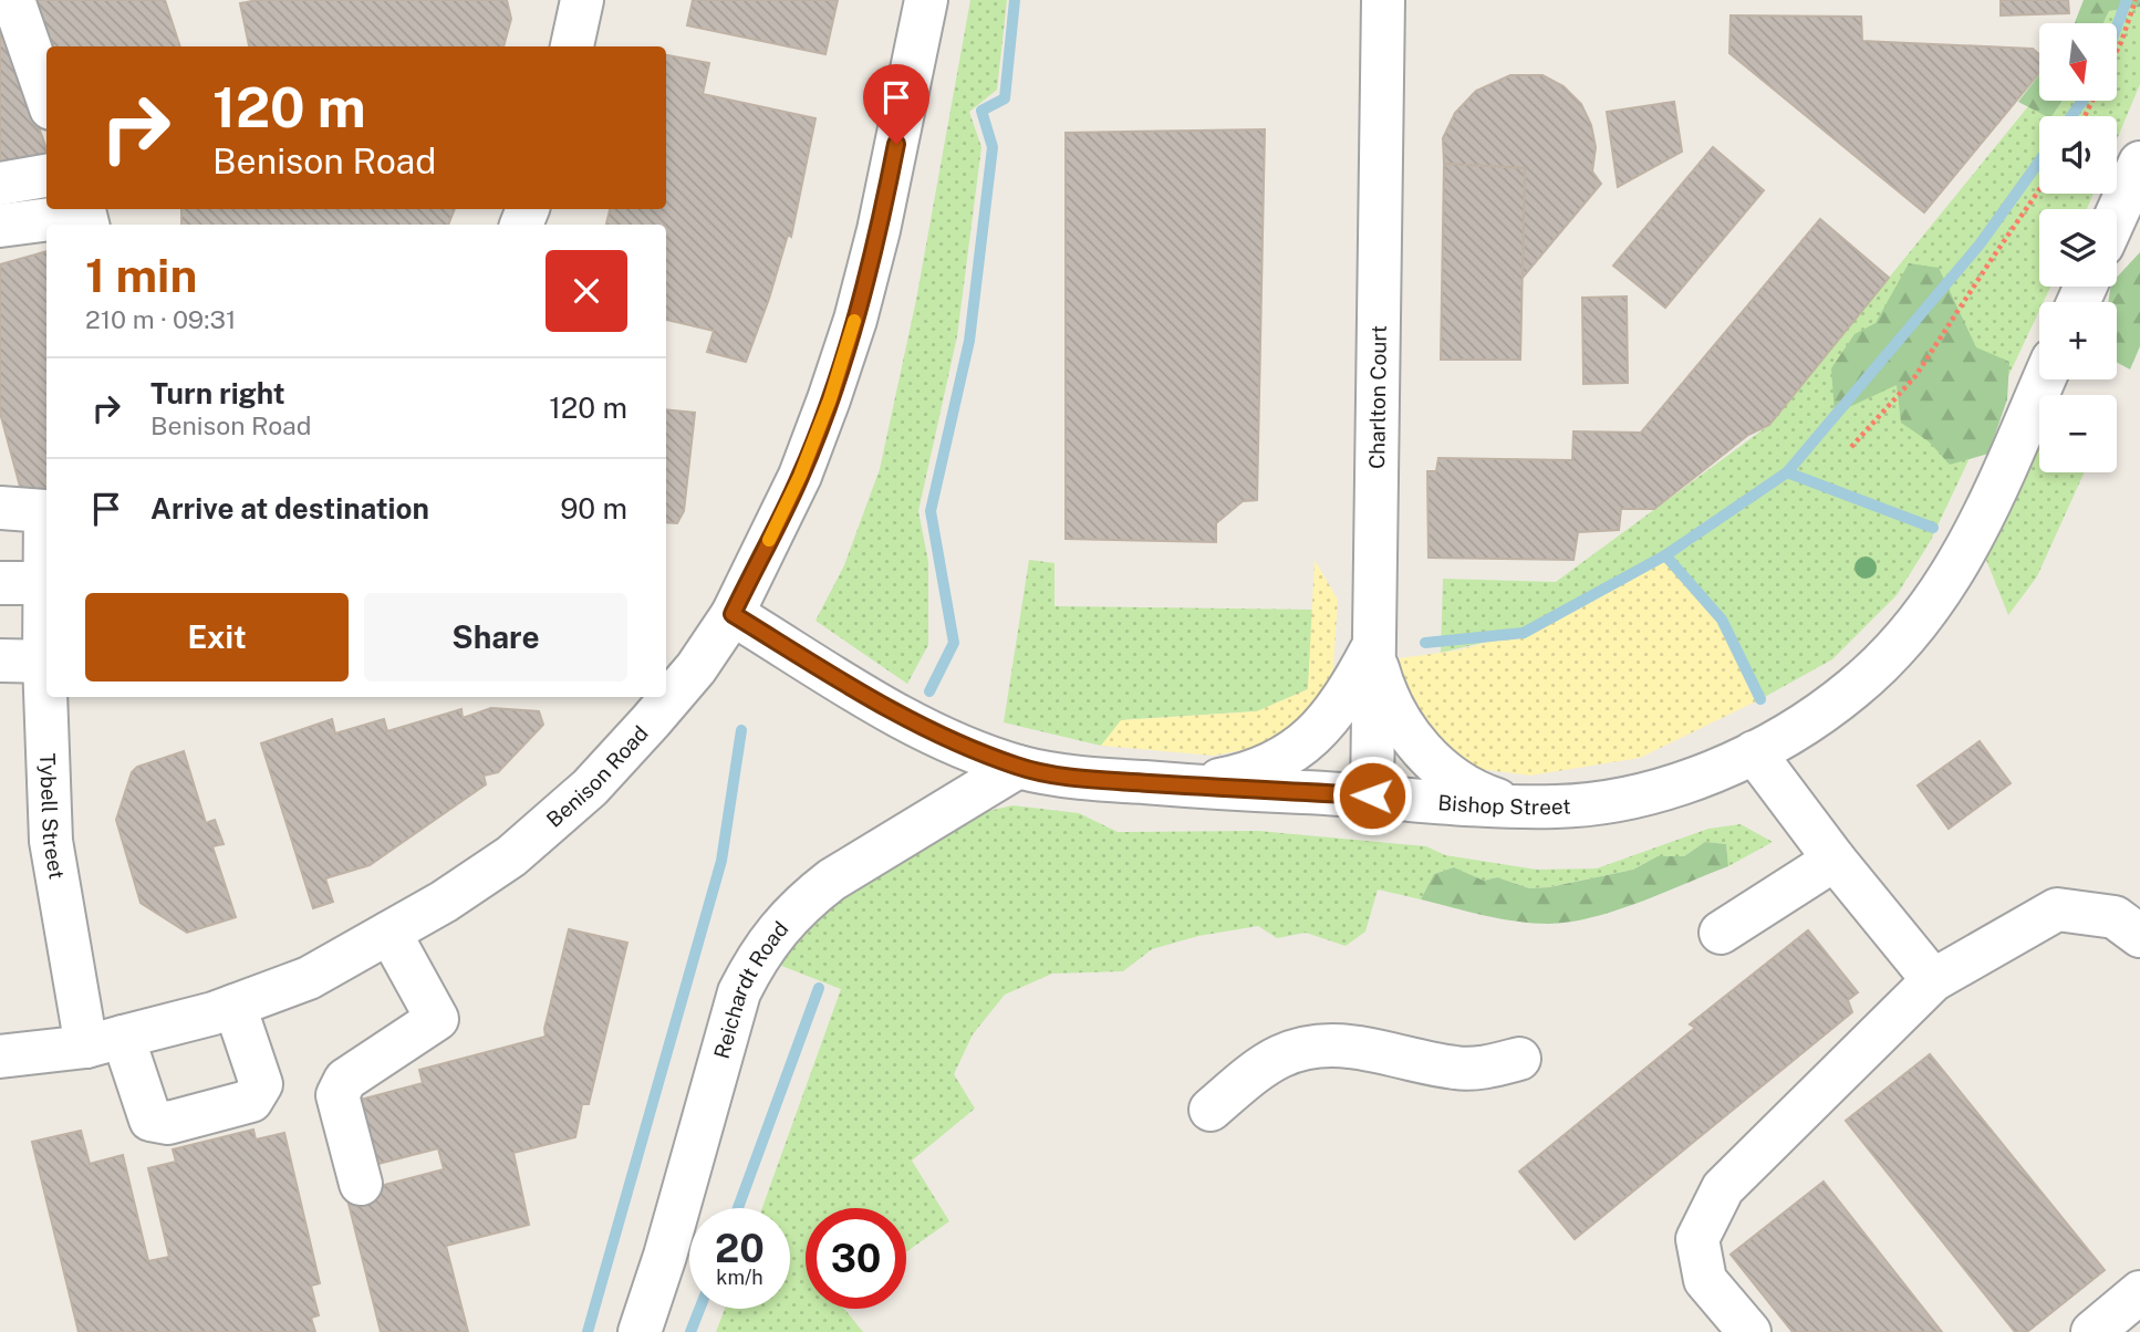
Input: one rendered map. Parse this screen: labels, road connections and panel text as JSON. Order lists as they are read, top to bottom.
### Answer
{
  "streets": {
    "street": [
      "Charlton Court",
      "Benison Road",
      "Bishop Street",
      "Tybell Street",
      "Reichardt Road"
    ]
  },
  "crossings": [
    ["Charlton Court", "Bishop Street"],
    ["Benison Road", "Bishop Street"],
    ["Benison Road", "Tybell Street"],
    ["Bishop Street", "Reichardt Road"]
  ],
  "north": "bottom",
  "page": {
    "map_buttons": ["+", "−"],
    "turn": ["120 m", "Benison Road"],
    "heading": ["1 min", "210 m · 09:31"],
    "list": [
      {
        "name": "Turn right",
        "note": "Benison Road",
        "value": "120 m"
      },
      {
        "name": "Arrive at destination",
        "value": "90 m"
      }
    ],
    "buttons": ["Exit", "Share"],
    "speed": "20 km/h",
    "limit": "30"
  }
}
